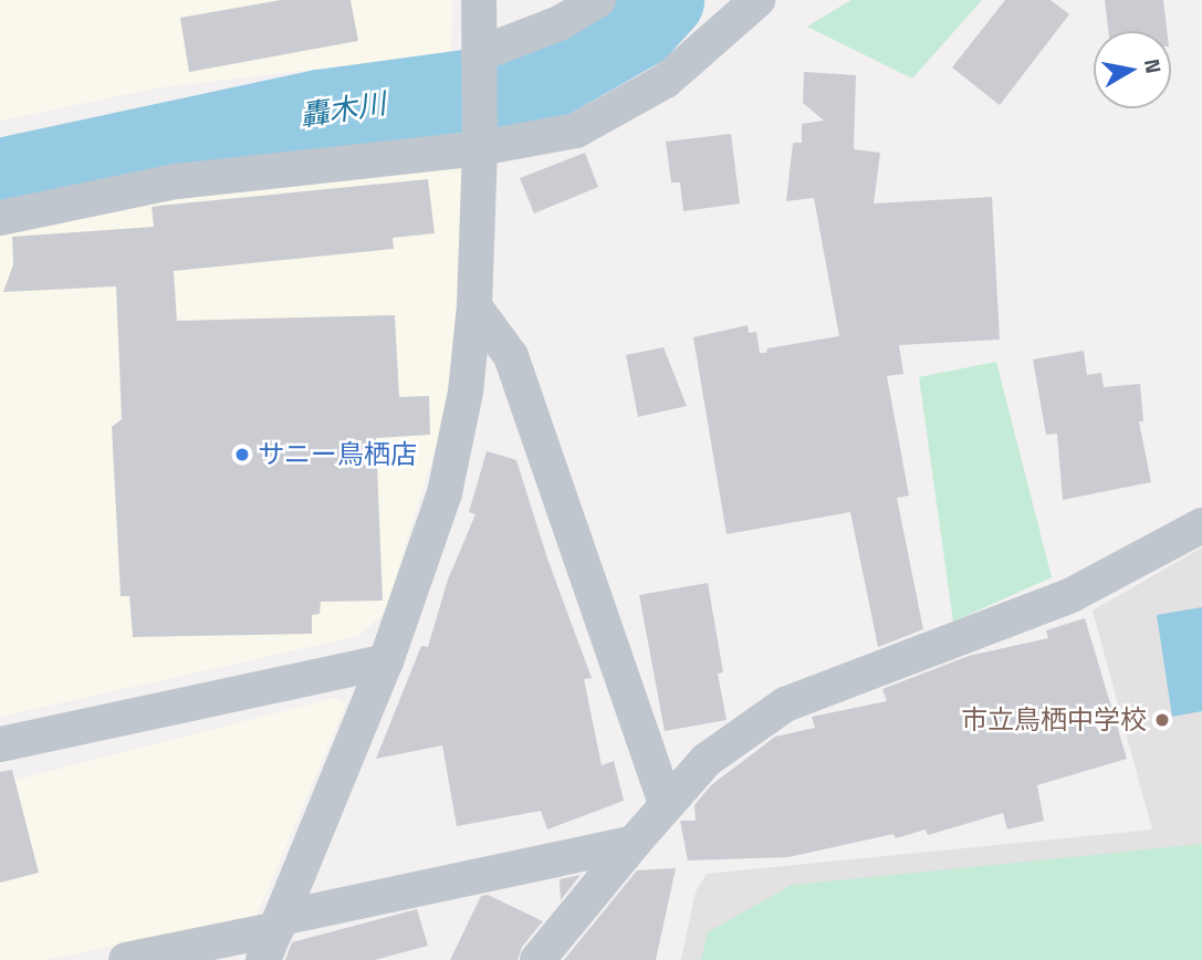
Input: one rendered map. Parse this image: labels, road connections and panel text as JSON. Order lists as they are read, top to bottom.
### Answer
{
  "water": ["轟木川"],
  "places": ["サニー鳥栖店", "市立鳥栖中学校"],
  "north": "right"
}
